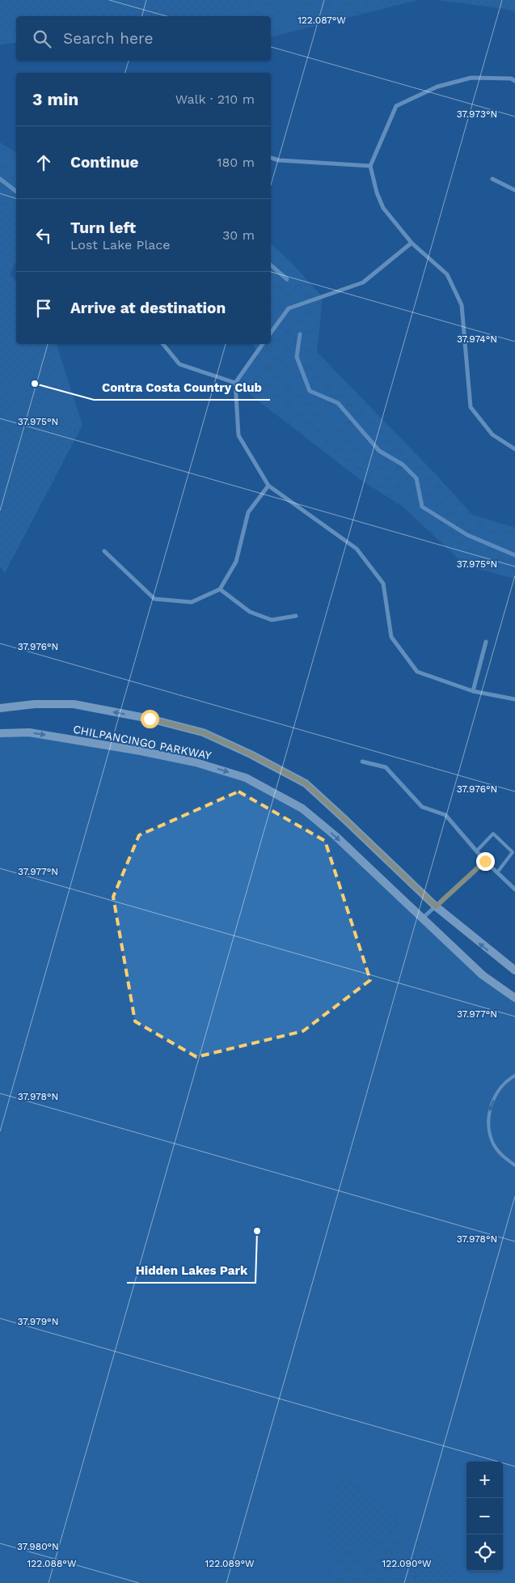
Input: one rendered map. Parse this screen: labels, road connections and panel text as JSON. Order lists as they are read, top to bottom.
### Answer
{
  "streets": {
    "street": ["CHILPANCINGO PARKWAY"]
  },
  "places": ["Contra Costa Country Club", "Hidden Lakes Park"],
  "page": {
    "search": "Search here",
    "heading": ["3 min", "Walk · 210 m"],
    "list": [
      ["Continue", "180 m"],
      ["Turn left", "Lost Lake Place", "30 m"],
      "Arrive at destination"
    ],
    "map_buttons": ["+", "−"]
  },
  "coordinates": [
    "122.087°W",
    "37.973°N",
    "37.974°N",
    "37.975°N",
    "37.976°N",
    "37.977°N",
    "37.978°N",
    "37.979°N",
    "37.980°N",
    "122.088°W",
    "122.089°W",
    "122.090°W"
  ]
}
